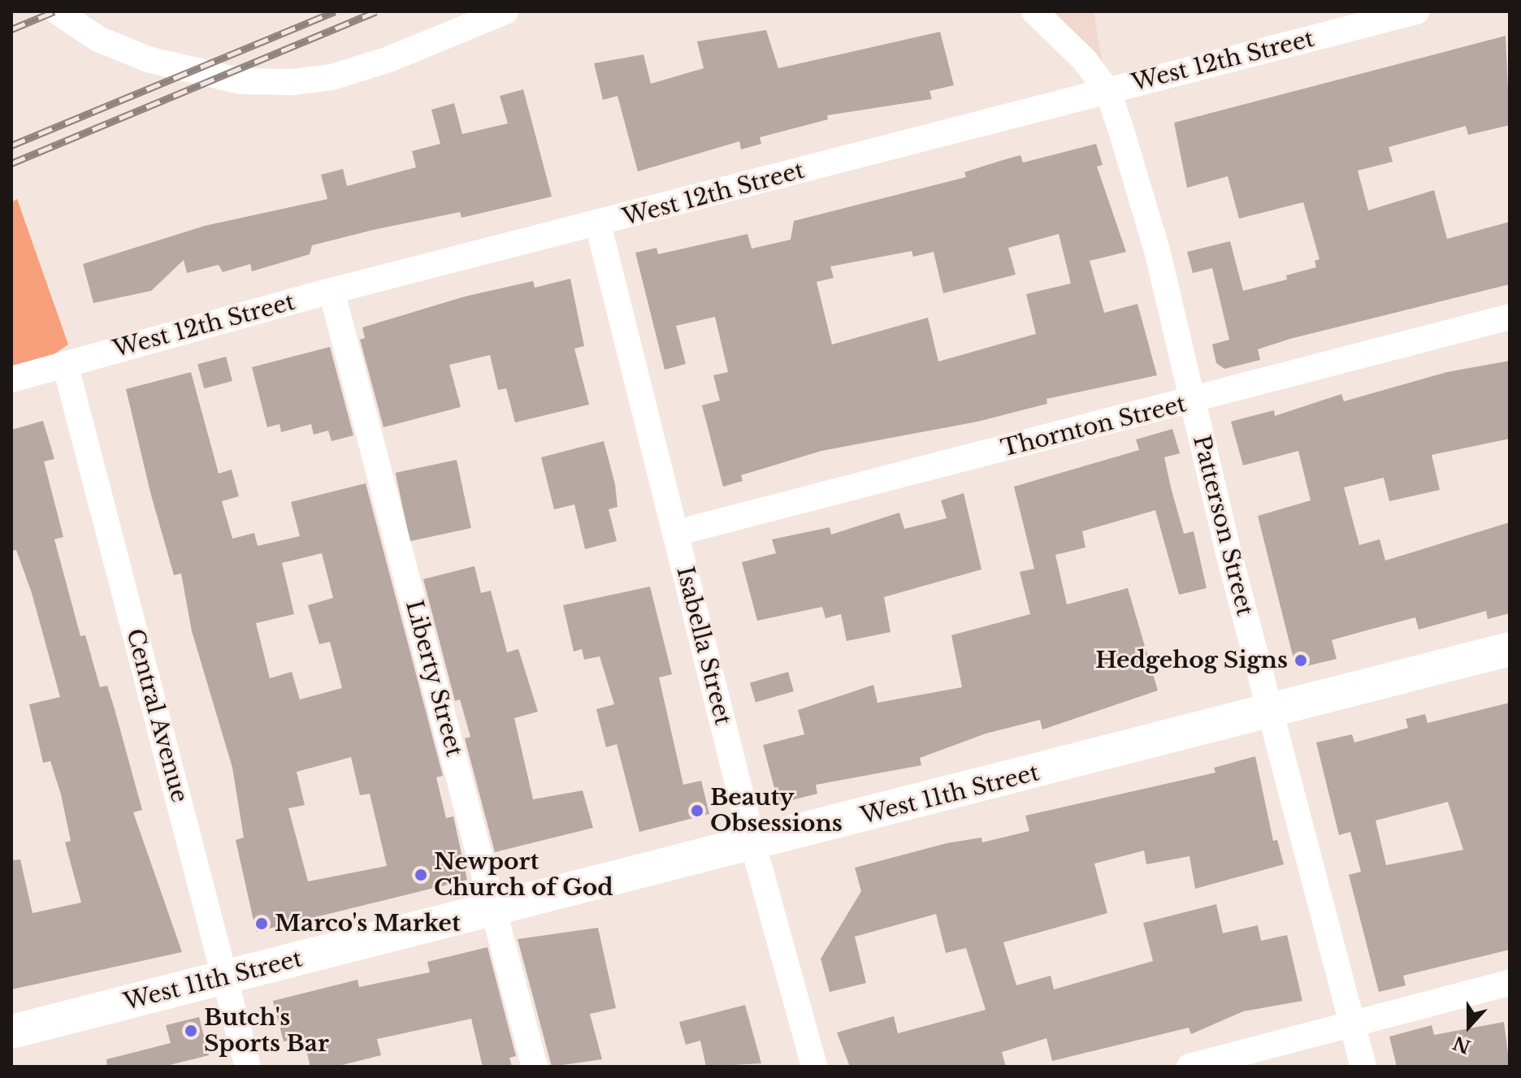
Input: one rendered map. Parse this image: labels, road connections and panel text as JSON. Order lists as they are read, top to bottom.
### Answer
{
  "streets": {
    "main road": ["West 11th Street"],
    "street": [
      "West 12th Street",
      "Thornton Street",
      "Patterson Street",
      "Isabella Street",
      "Liberty Street",
      "Central Avenue"
    ]
  },
  "crossings": [
    ["West 12th Street", "Patterson Street"],
    ["West 12th Street", "Isabella Street"],
    ["West 12th Street", "Liberty Street"],
    ["West 12th Street", "Central Avenue"],
    ["Thornton Street", "Patterson Street"],
    ["Thornton Street", "Isabella Street"],
    ["Patterson Street", "West 11th Street"],
    ["Isabella Street", "West 11th Street"],
    ["Liberty Street", "West 11th Street"],
    ["Central Avenue", "West 11th Street"]
  ],
  "places": [
    "Hedgehog Signs",
    "Beauty Obsessions",
    "Newport Church of God",
    "Marco's Market",
    "Butch's Sports Bar"
  ],
  "north": "bottom"
}
